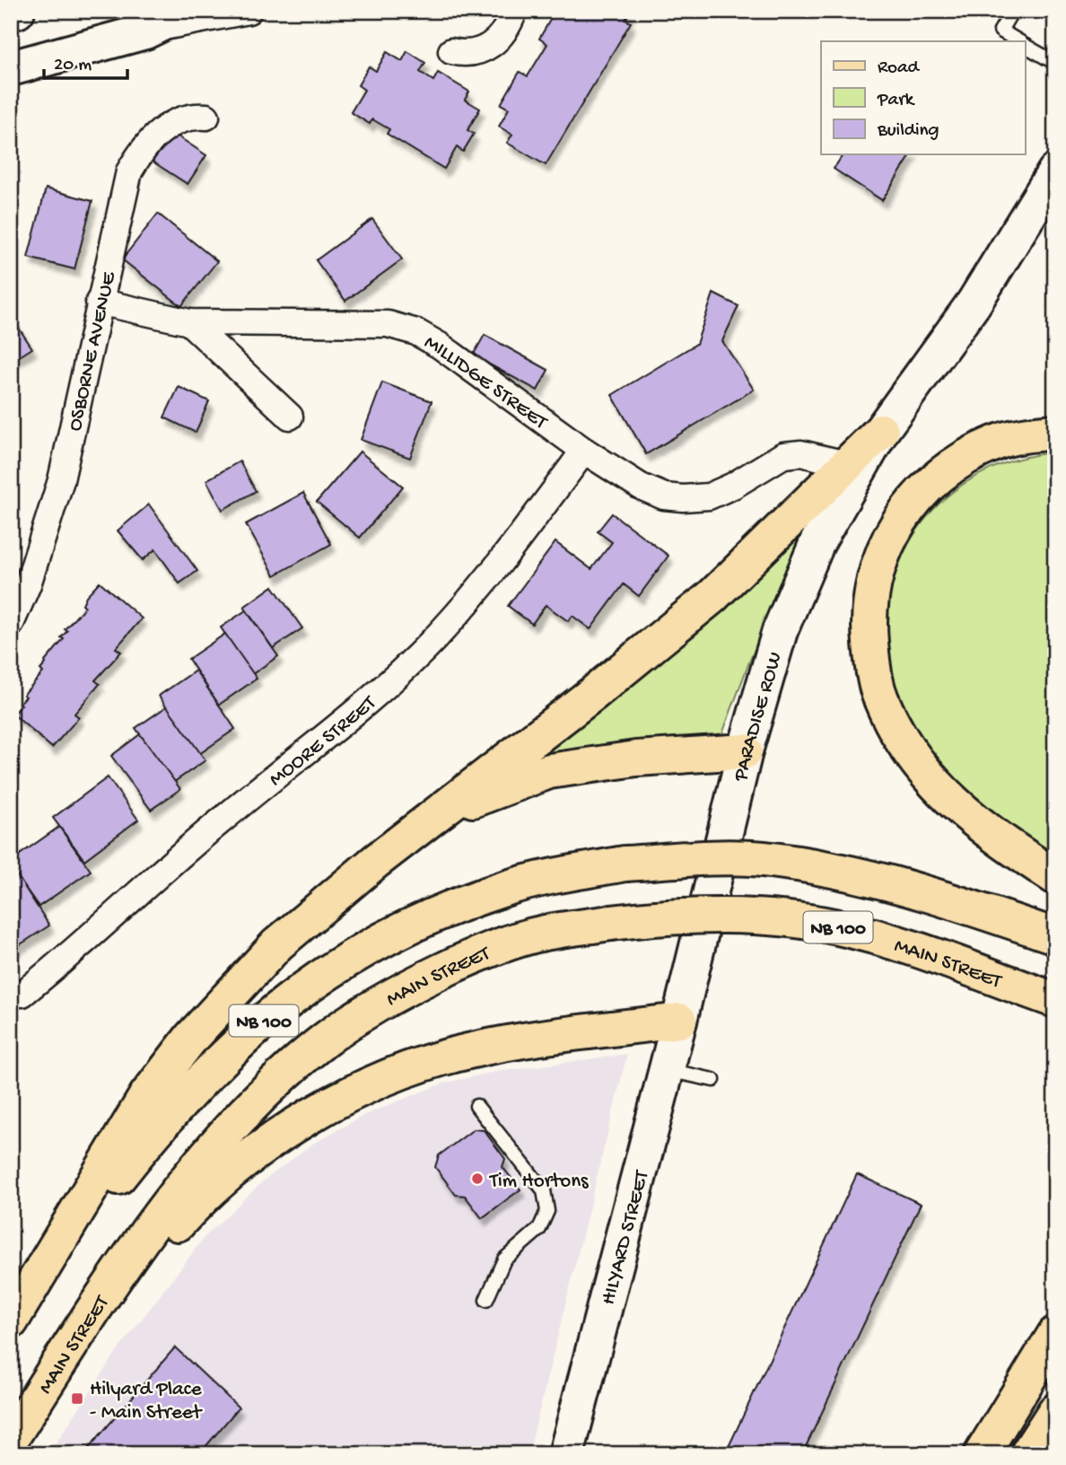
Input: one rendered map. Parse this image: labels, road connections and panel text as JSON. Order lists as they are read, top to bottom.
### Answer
{
  "streets": {
    "main road": [
      "PARADISE ROW",
      "NB 100",
      "MAIN STREET",
      "HILYARD STREET"
    ],
    "street": ["OSBORNE AVENUE", "MILLIDGE STREET", "MOORE STREET"]
  },
  "crossings": [
    ["OSBORNE AVENUE", "MILLIDGE STREET"],
    ["MILLIDGE STREET", "MOORE STREET"],
    ["PARADISE ROW", "HILYARD STREET"]
  ],
  "places": {
    "other": ["Tim Hortons"],
    "transit": ["Hilyard Place - Main Street"]
  },
  "legend": ["Road", "Park", "Building"],
  "scale_bar": "20 m"
}
